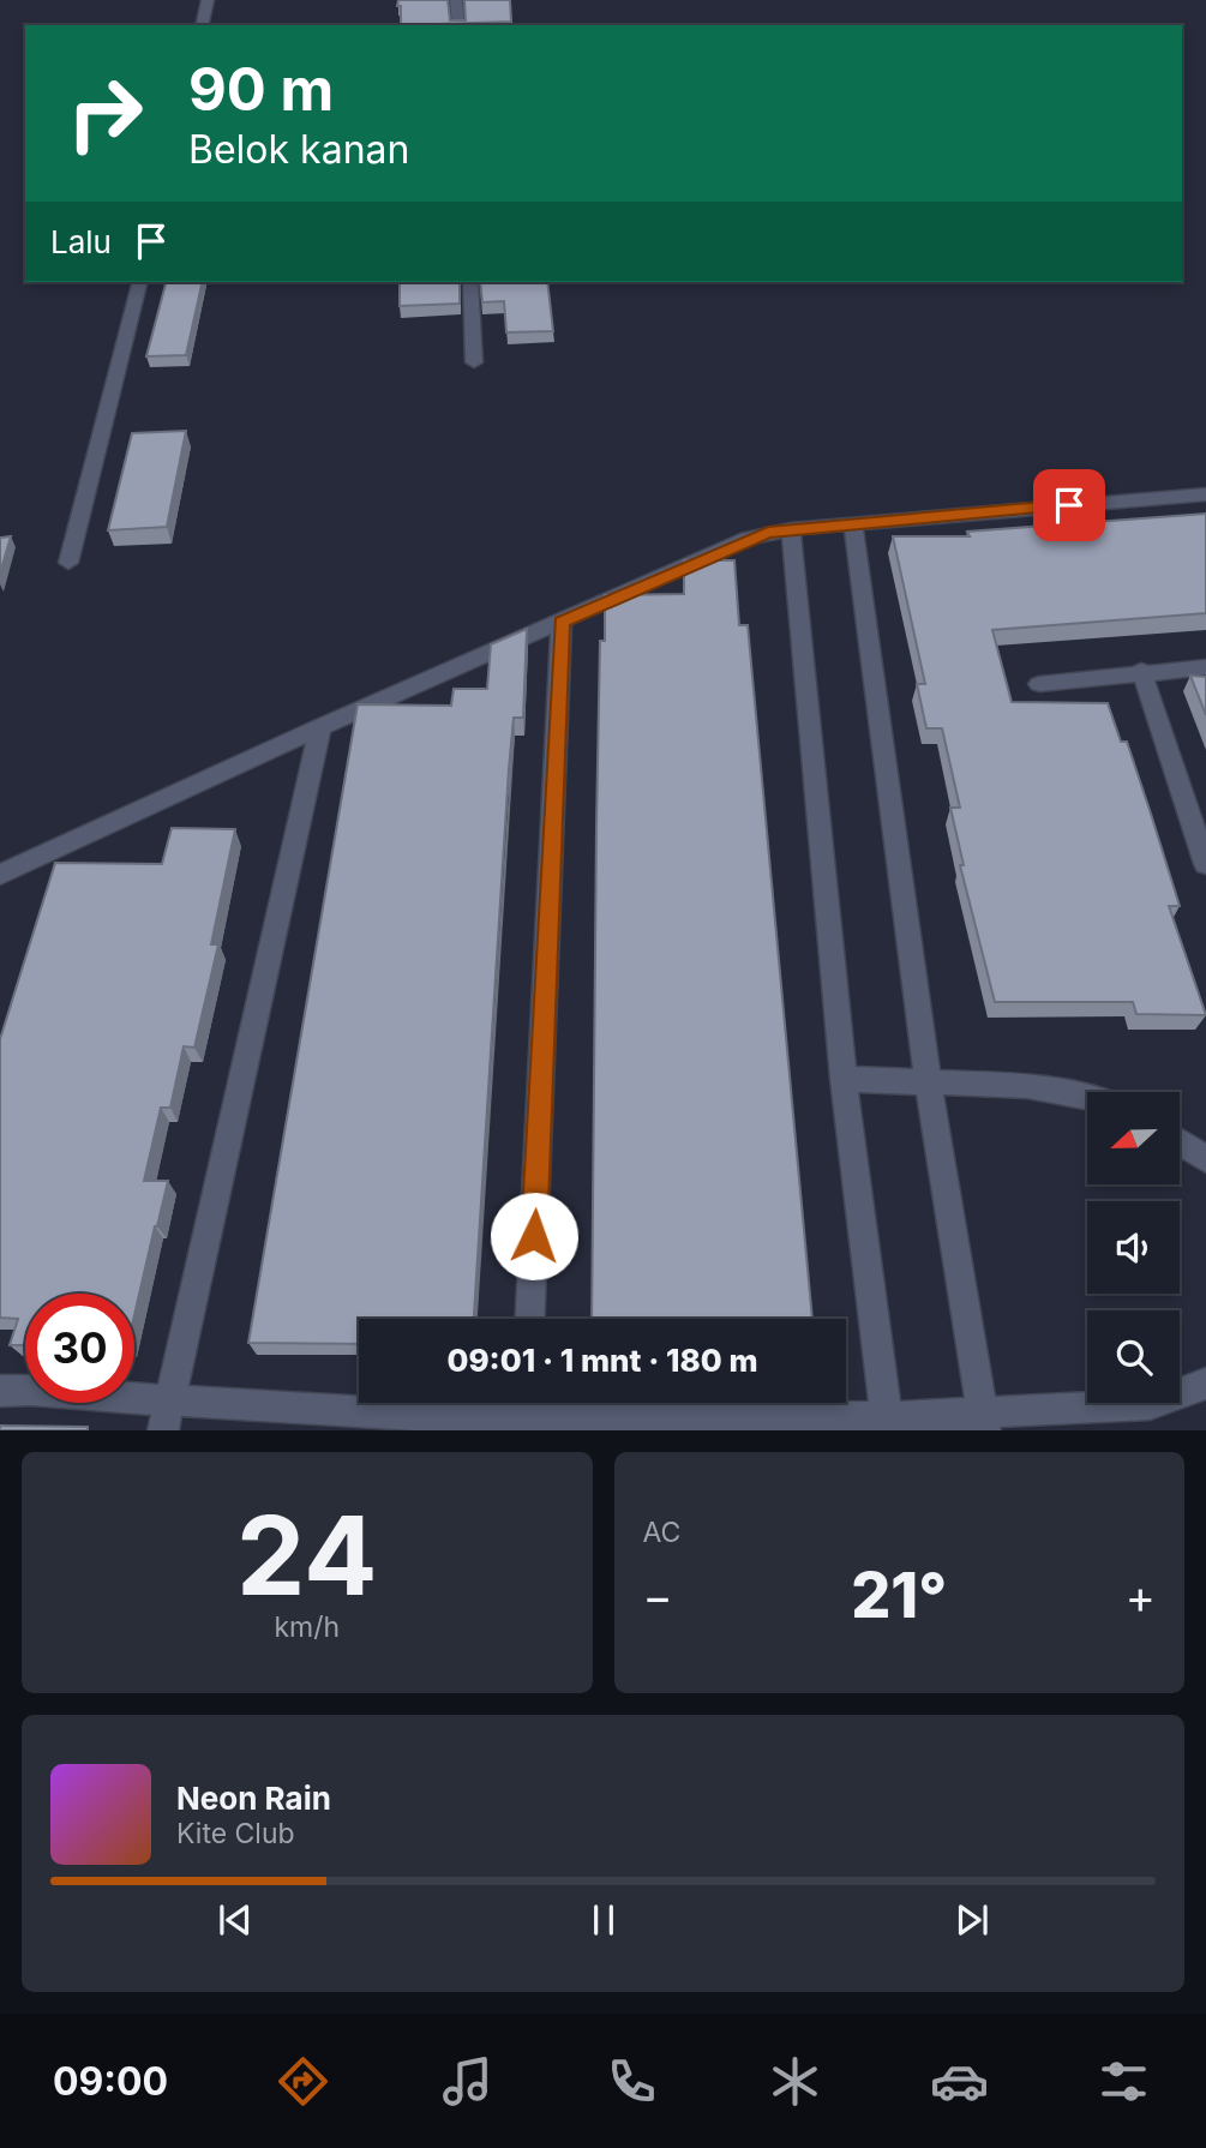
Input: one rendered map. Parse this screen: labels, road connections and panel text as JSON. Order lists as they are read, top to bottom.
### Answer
{
  "north": "left",
  "page": {
    "turn": ["90 m", "Belok kanan"],
    "then": "Lalu",
    "limit": "30",
    "trip": "09:01 · 1 mnt · 180 m",
    "tile": [
      ["24", "km/h"],
      "AC"
    ],
    "heat": ["−", "21°", "+"],
    "song": ["Neon Rain", "Kite Club"],
    "tabs": "09:00"
  }
}
